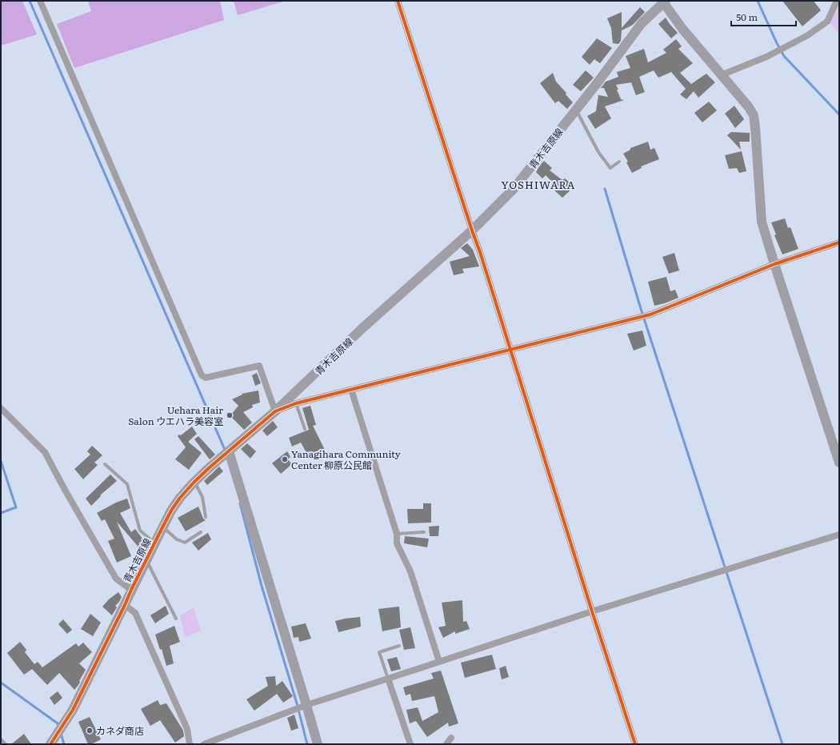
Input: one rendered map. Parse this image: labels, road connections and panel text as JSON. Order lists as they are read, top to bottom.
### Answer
{
  "streets": {
    "main road": ["青木吉原線"]
  },
  "districts": ["YOSHIWARA"],
  "places": ["Uehara Hair Salon ウエハラ美容室", "Yanagihara Community Center 柳原公民館", "カネダ商店"],
  "scale_bar": "50 m"
}
